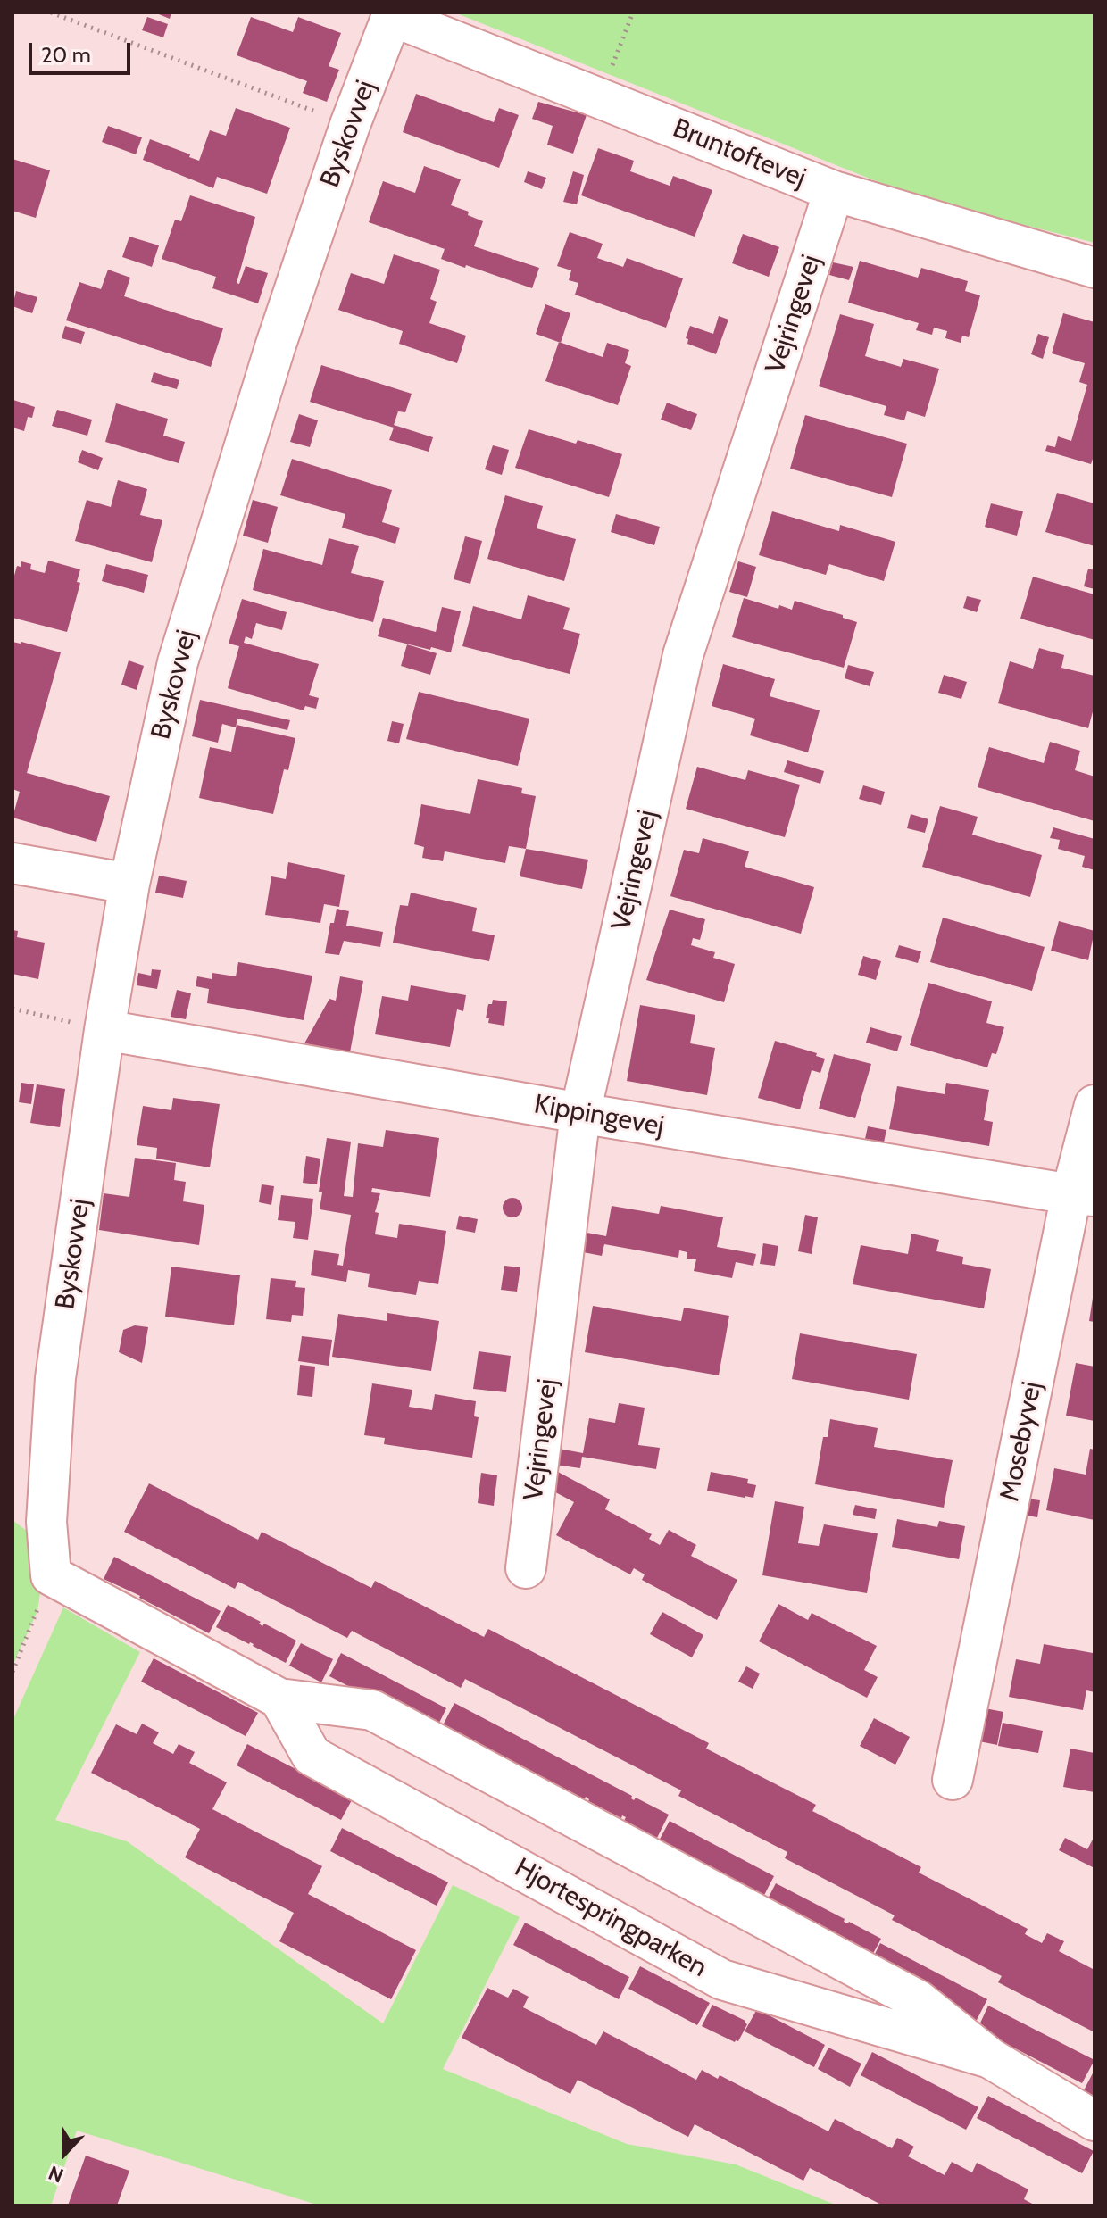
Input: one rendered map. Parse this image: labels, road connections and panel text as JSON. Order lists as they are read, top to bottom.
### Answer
{
  "streets": {
    "street": [
      "Byskovvej",
      "Bruntoftevej",
      "Vejringevej",
      "Kippingevej",
      "Mosebyvej",
      "Hjortespringparken"
    ]
  },
  "crossings": [
    ["Byskovvej", "Bruntoftevej"],
    ["Byskovvej", "Kippingevej"],
    ["Byskovvej", "Hjortespringparken"],
    ["Bruntoftevej", "Vejringevej"],
    ["Vejringevej", "Kippingevej"],
    ["Kippingevej", "Mosebyvej"]
  ],
  "scale_bar": "20 m",
  "north": "bottom"
}
